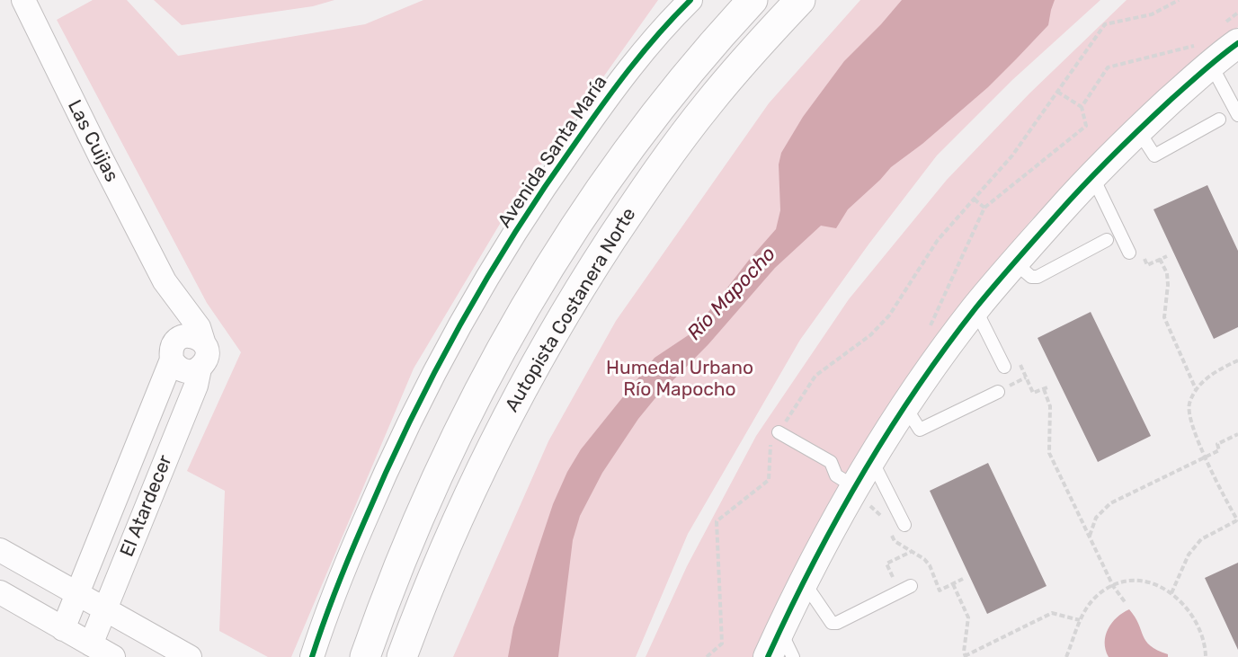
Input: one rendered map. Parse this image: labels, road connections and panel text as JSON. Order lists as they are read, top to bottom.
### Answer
{
  "streets": {
    "highway": ["Autopista Costanera Norte"],
    "street": ["Las Cuijas", "Avenida Santa María", "El Atardecer"]
  },
  "crossings": [
    ["Las Cuijas", "El Atardecer"]
  ],
  "water": ["Río Mapocho"],
  "parks": ["Humedal Urbano Río Mapocho"]
}
